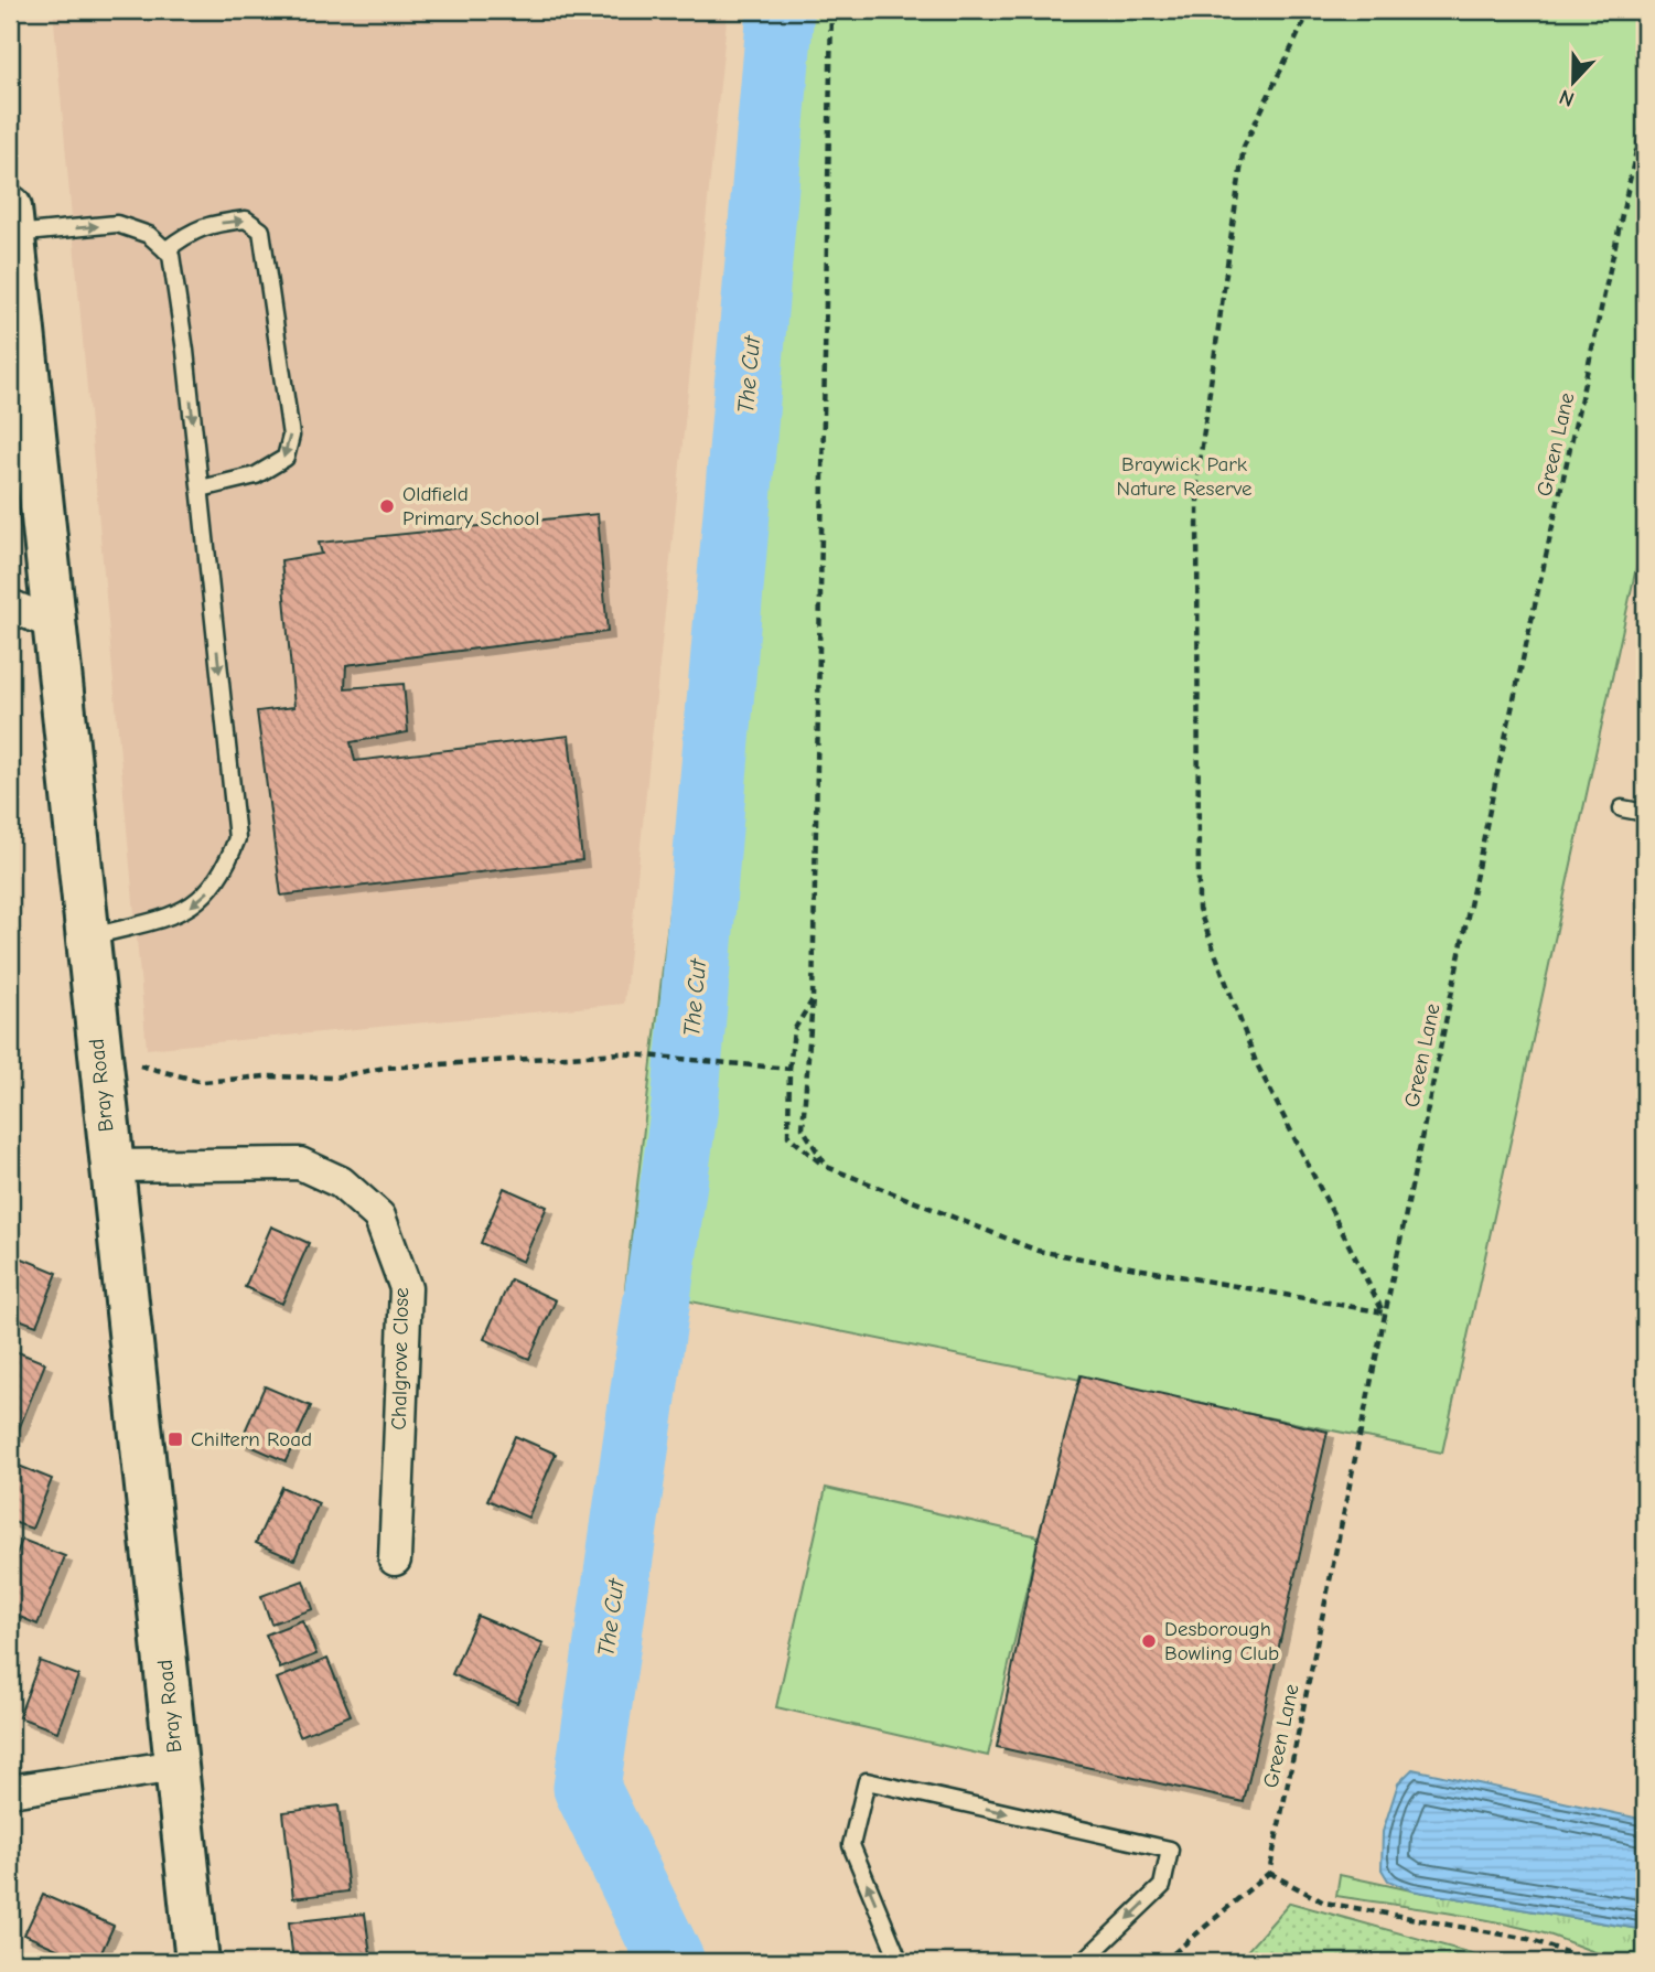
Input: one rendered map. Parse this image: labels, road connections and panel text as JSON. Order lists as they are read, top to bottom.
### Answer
{
  "streets": {
    "main road": ["Bray Road"],
    "street": ["Chalgrove Close"],
    "path": ["Green Lane"]
  },
  "crossings": [
    ["Bray Road", "Chalgrove Close"]
  ],
  "water": ["The Cut"],
  "parks": ["Braywick Park Nature Reserve"],
  "places": {
    "other": ["Oldfield Primary School", "Desborough Bowling Club"],
    "transit": ["Chiltern Road"]
  },
  "north": "bottom"
}
